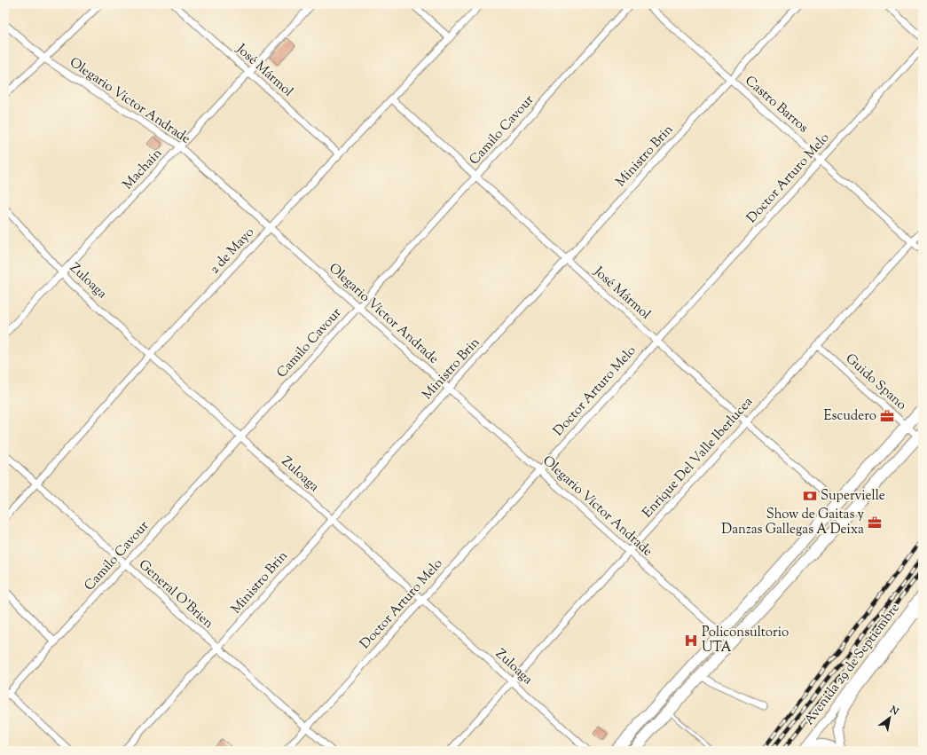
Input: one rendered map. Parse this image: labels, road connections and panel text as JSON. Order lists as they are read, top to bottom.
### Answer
{
  "streets": {
    "street": [
      "José Mármol",
      "Olegario Víctor Andrade",
      "Castro Barros",
      "Camilo Cavour",
      "Ministro Brin",
      "Machain",
      "Doctor Arturo Melo",
      "2 de Mayo",
      "Zuloaga",
      "Guido Spano",
      "Enrique Del Valle Iberlucea",
      "General O'Brien",
      "Avenida 29 de Septiembre"
    ]
  },
  "crossings": [
    ["José Mármol", "Camilo Cavour"],
    ["José Mármol", "Ministro Brin"],
    ["José Mármol", "Machain"],
    ["José Mármol", "Doctor Arturo Melo"],
    ["José Mármol", "2 de Mayo"],
    ["José Mármol", "Enrique Del Valle Iberlucea"],
    ["Olegario Víctor Andrade", "Camilo Cavour"],
    ["Olegario Víctor Andrade", "Ministro Brin"],
    ["Olegario Víctor Andrade", "Machain"],
    ["Olegario Víctor Andrade", "Doctor Arturo Melo"],
    ["Olegario Víctor Andrade", "2 de Mayo"],
    ["Olegario Víctor Andrade", "Enrique Del Valle Iberlucea"],
    ["Castro Barros", "Ministro Brin"],
    ["Castro Barros", "Doctor Arturo Melo"],
    ["Castro Barros", "Enrique Del Valle Iberlucea"],
    ["Camilo Cavour", "Zuloaga"],
    ["Camilo Cavour", "General O'Brien"],
    ["Ministro Brin", "Zuloaga"],
    ["Ministro Brin", "General O'Brien"],
    ["Machain", "Zuloaga"],
    ["Doctor Arturo Melo", "Zuloaga"],
    ["Doctor Arturo Melo", "General O'Brien"],
    ["2 de Mayo", "Zuloaga"],
    ["2 de Mayo", "General O'Brien"],
    ["Zuloaga", "Enrique Del Valle Iberlucea"],
    ["Guido Spano", "Enrique Del Valle Iberlucea"]
  ],
  "places": {
    "office": ["Escudero", "Show de Gaitas y Danzas Gallegas A Deixa"],
    "bank": ["Supervielle"],
    "hospital": ["Policonsultorio UTA"]
  },
  "north": "top right"
}
